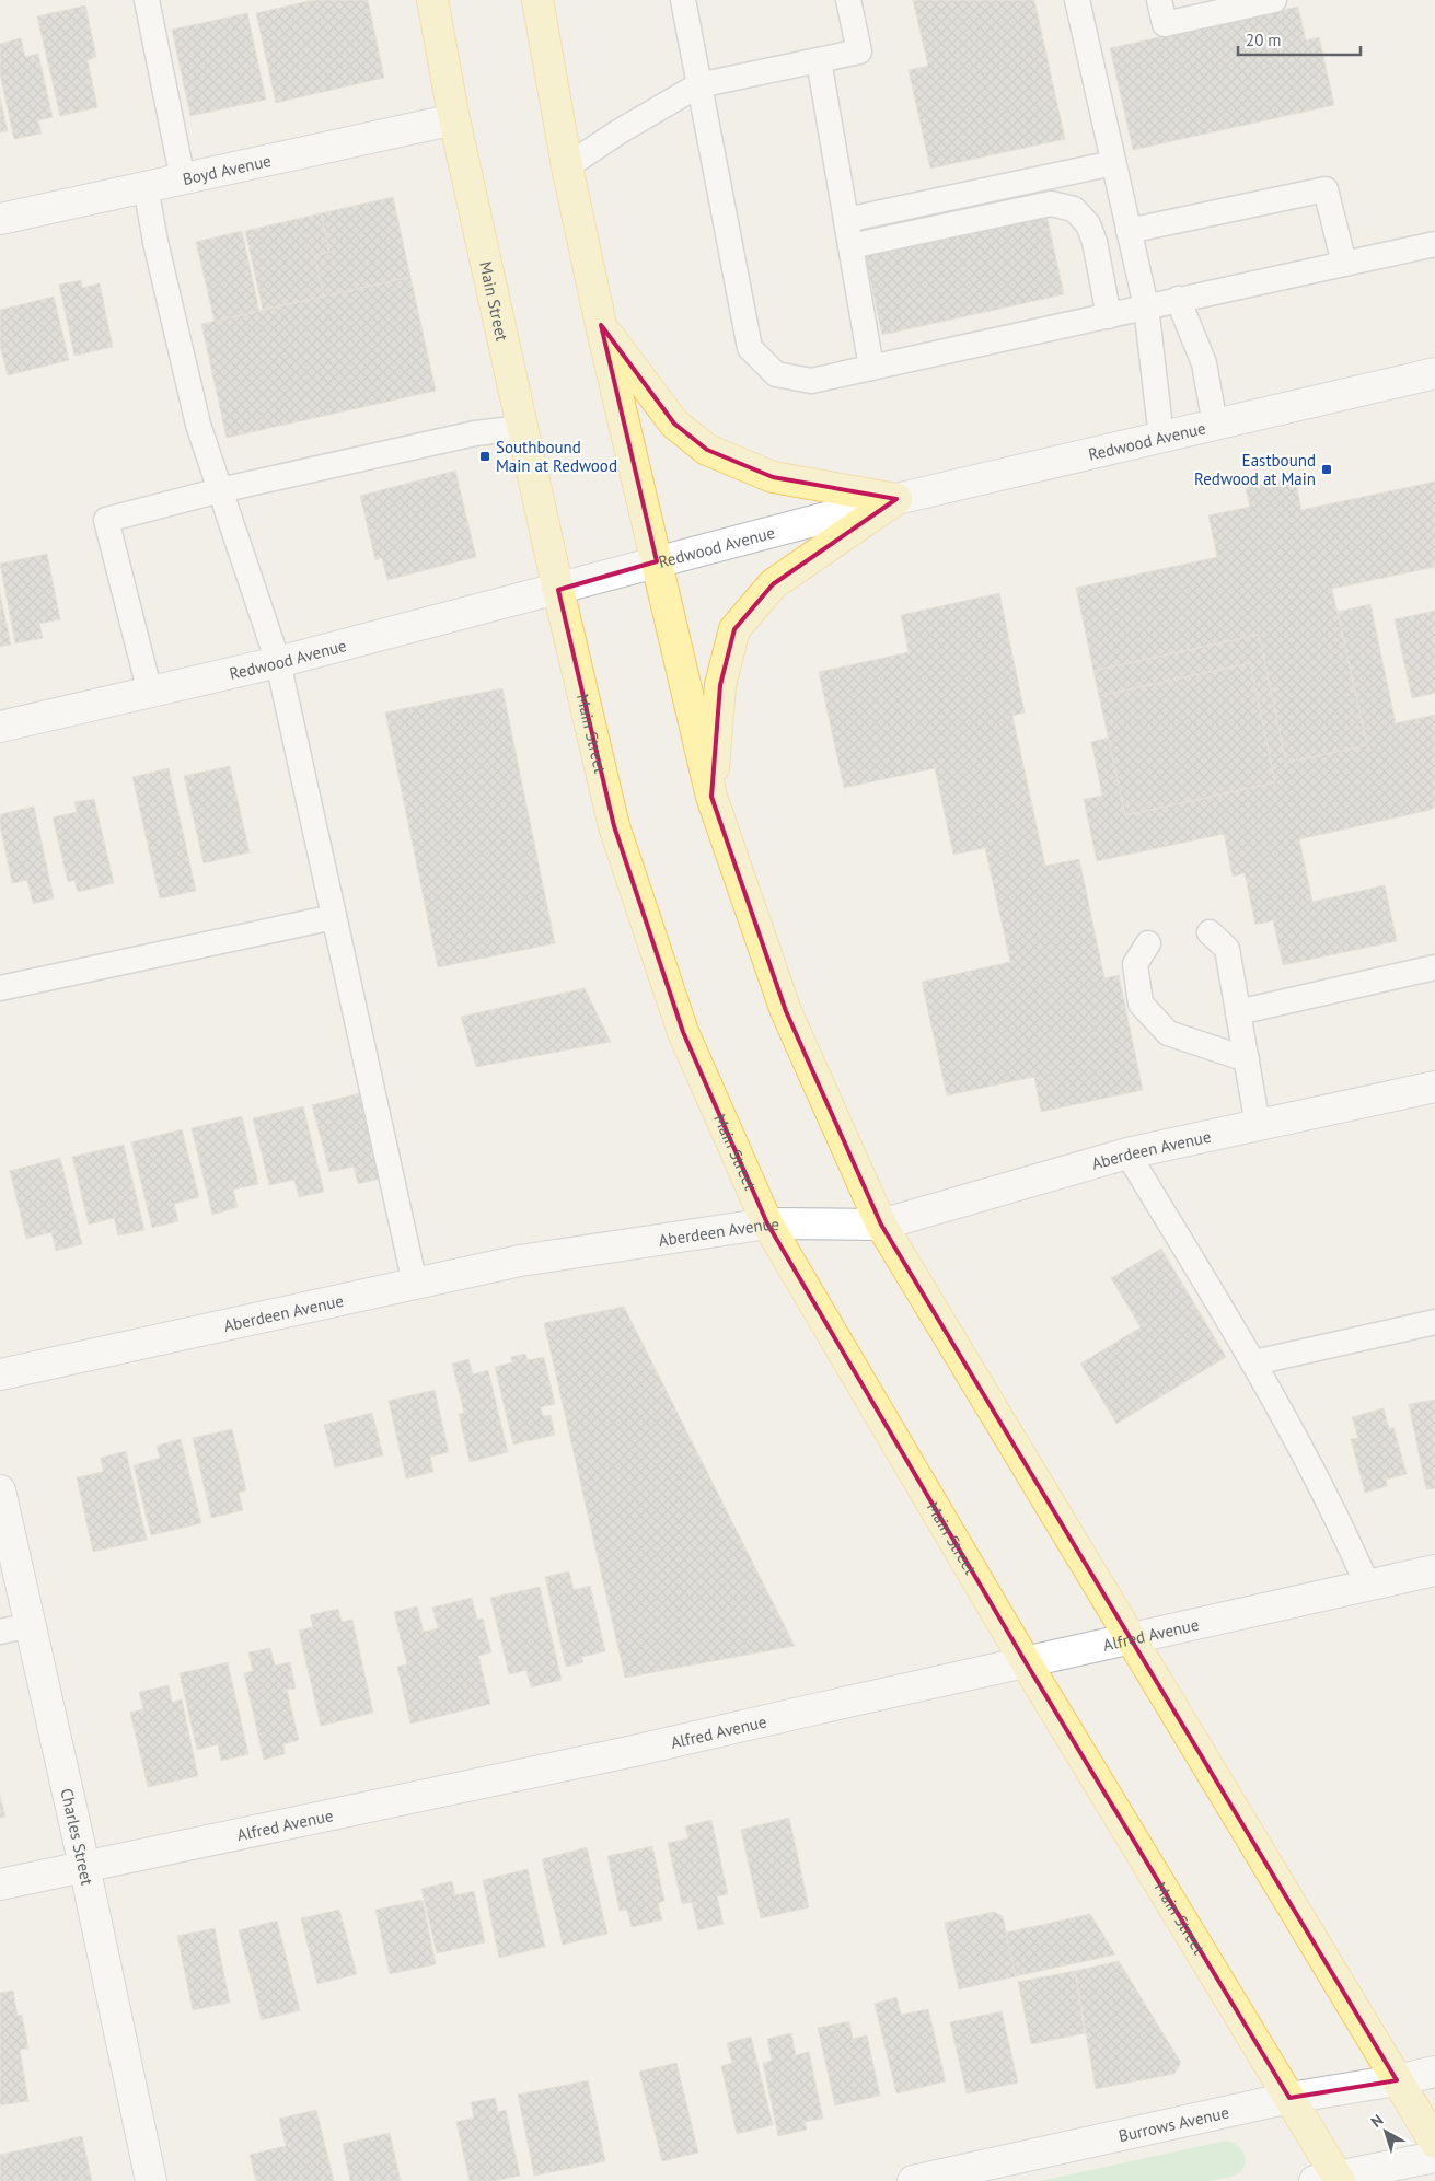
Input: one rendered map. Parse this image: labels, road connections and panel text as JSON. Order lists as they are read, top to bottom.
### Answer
{
  "streets": {
    "main road": ["Main Street"],
    "street": [
      "Boyd Avenue",
      "Redwood Avenue",
      "Aberdeen Avenue",
      "Alfred Avenue",
      "Charles Street",
      "Burrows Avenue"
    ]
  },
  "crossings": [
    ["Boyd Avenue", "Main Street"],
    ["Main Street", "Redwood Avenue"],
    ["Main Street", "Aberdeen Avenue"],
    ["Main Street", "Alfred Avenue"],
    ["Main Street", "Burrows Avenue"],
    ["Alfred Avenue", "Charles Street"]
  ],
  "places": {
    "transit": ["Southbound Main at Redwood", "Eastbound Redwood at Main"]
  },
  "scale_bar": "20 m",
  "north": "top left"
}
